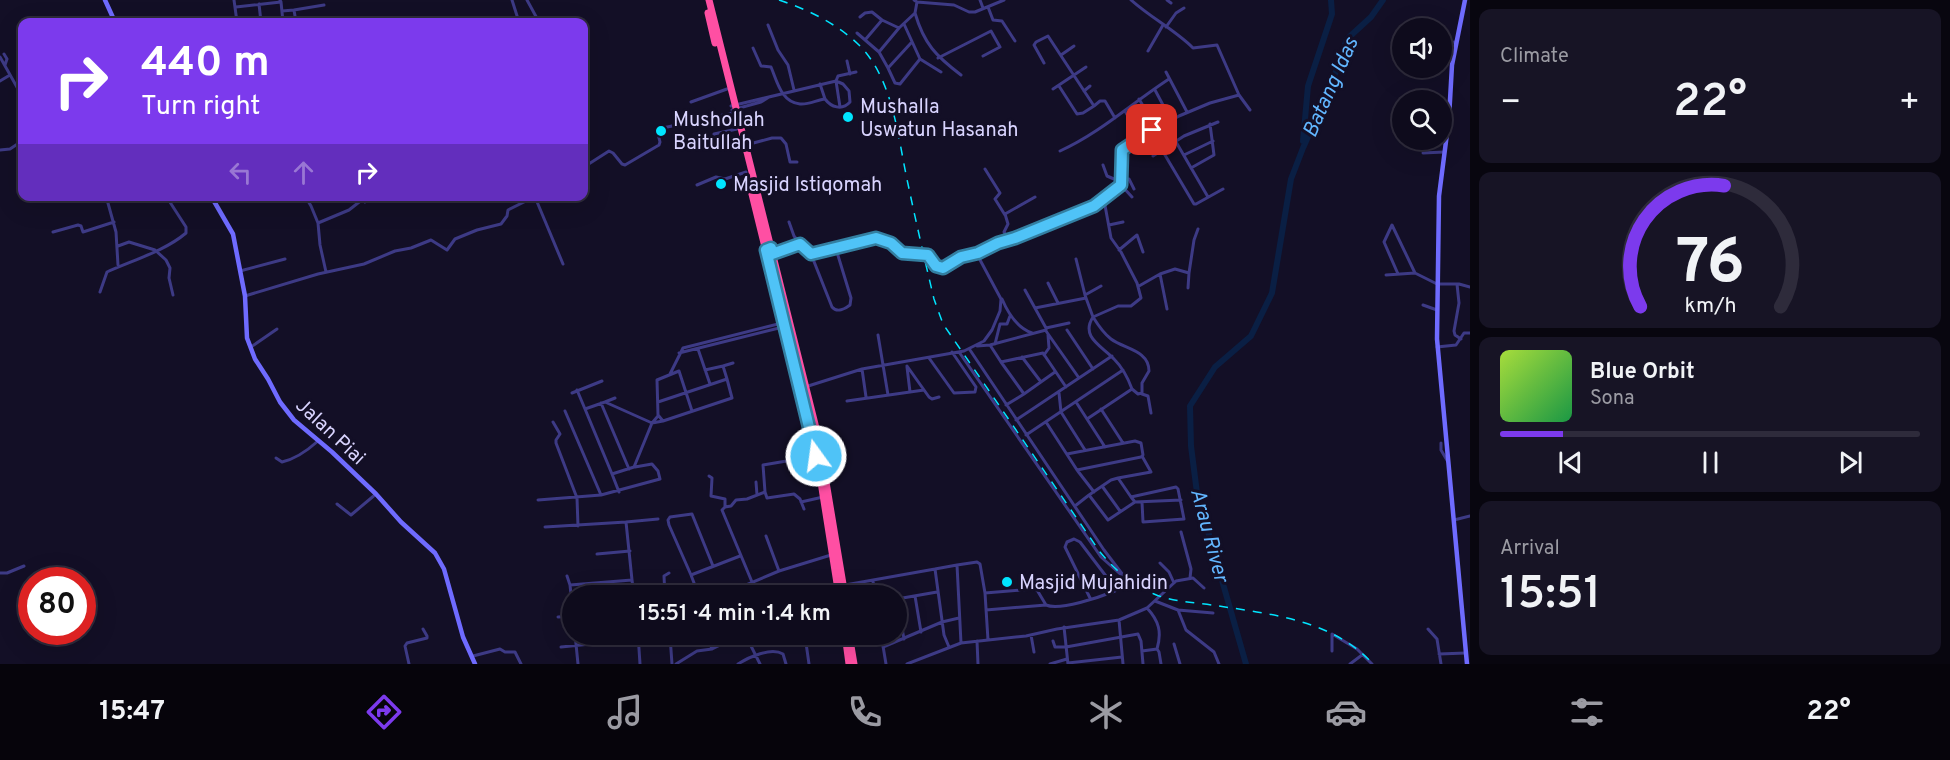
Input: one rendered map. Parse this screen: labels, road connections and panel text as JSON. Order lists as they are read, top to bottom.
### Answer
{
  "streets": {
    "street": ["Jalan Piai"]
  },
  "water": ["Batang Idas", "Arau River"],
  "places": [
    "Mushalla Uswatun Hasanah",
    "Mushollah Baitullah",
    "Masjid Istiqomah",
    "Masjid Mujahidin"
  ],
  "page": {
    "tile": [
      "Climate",
      ["Arrival", "15:51"]
    ],
    "turn": ["440 m", "Turn right"],
    "heat": ["−", "22°", "+"],
    "song": ["Blue Orbit", "Sona"],
    "limit": "80",
    "trip": "15:51 · 4 min · 1.4 km",
    "tabs": ["15:47", "22°"],
    "gauge": ["76", "km/h"]
  }
}
